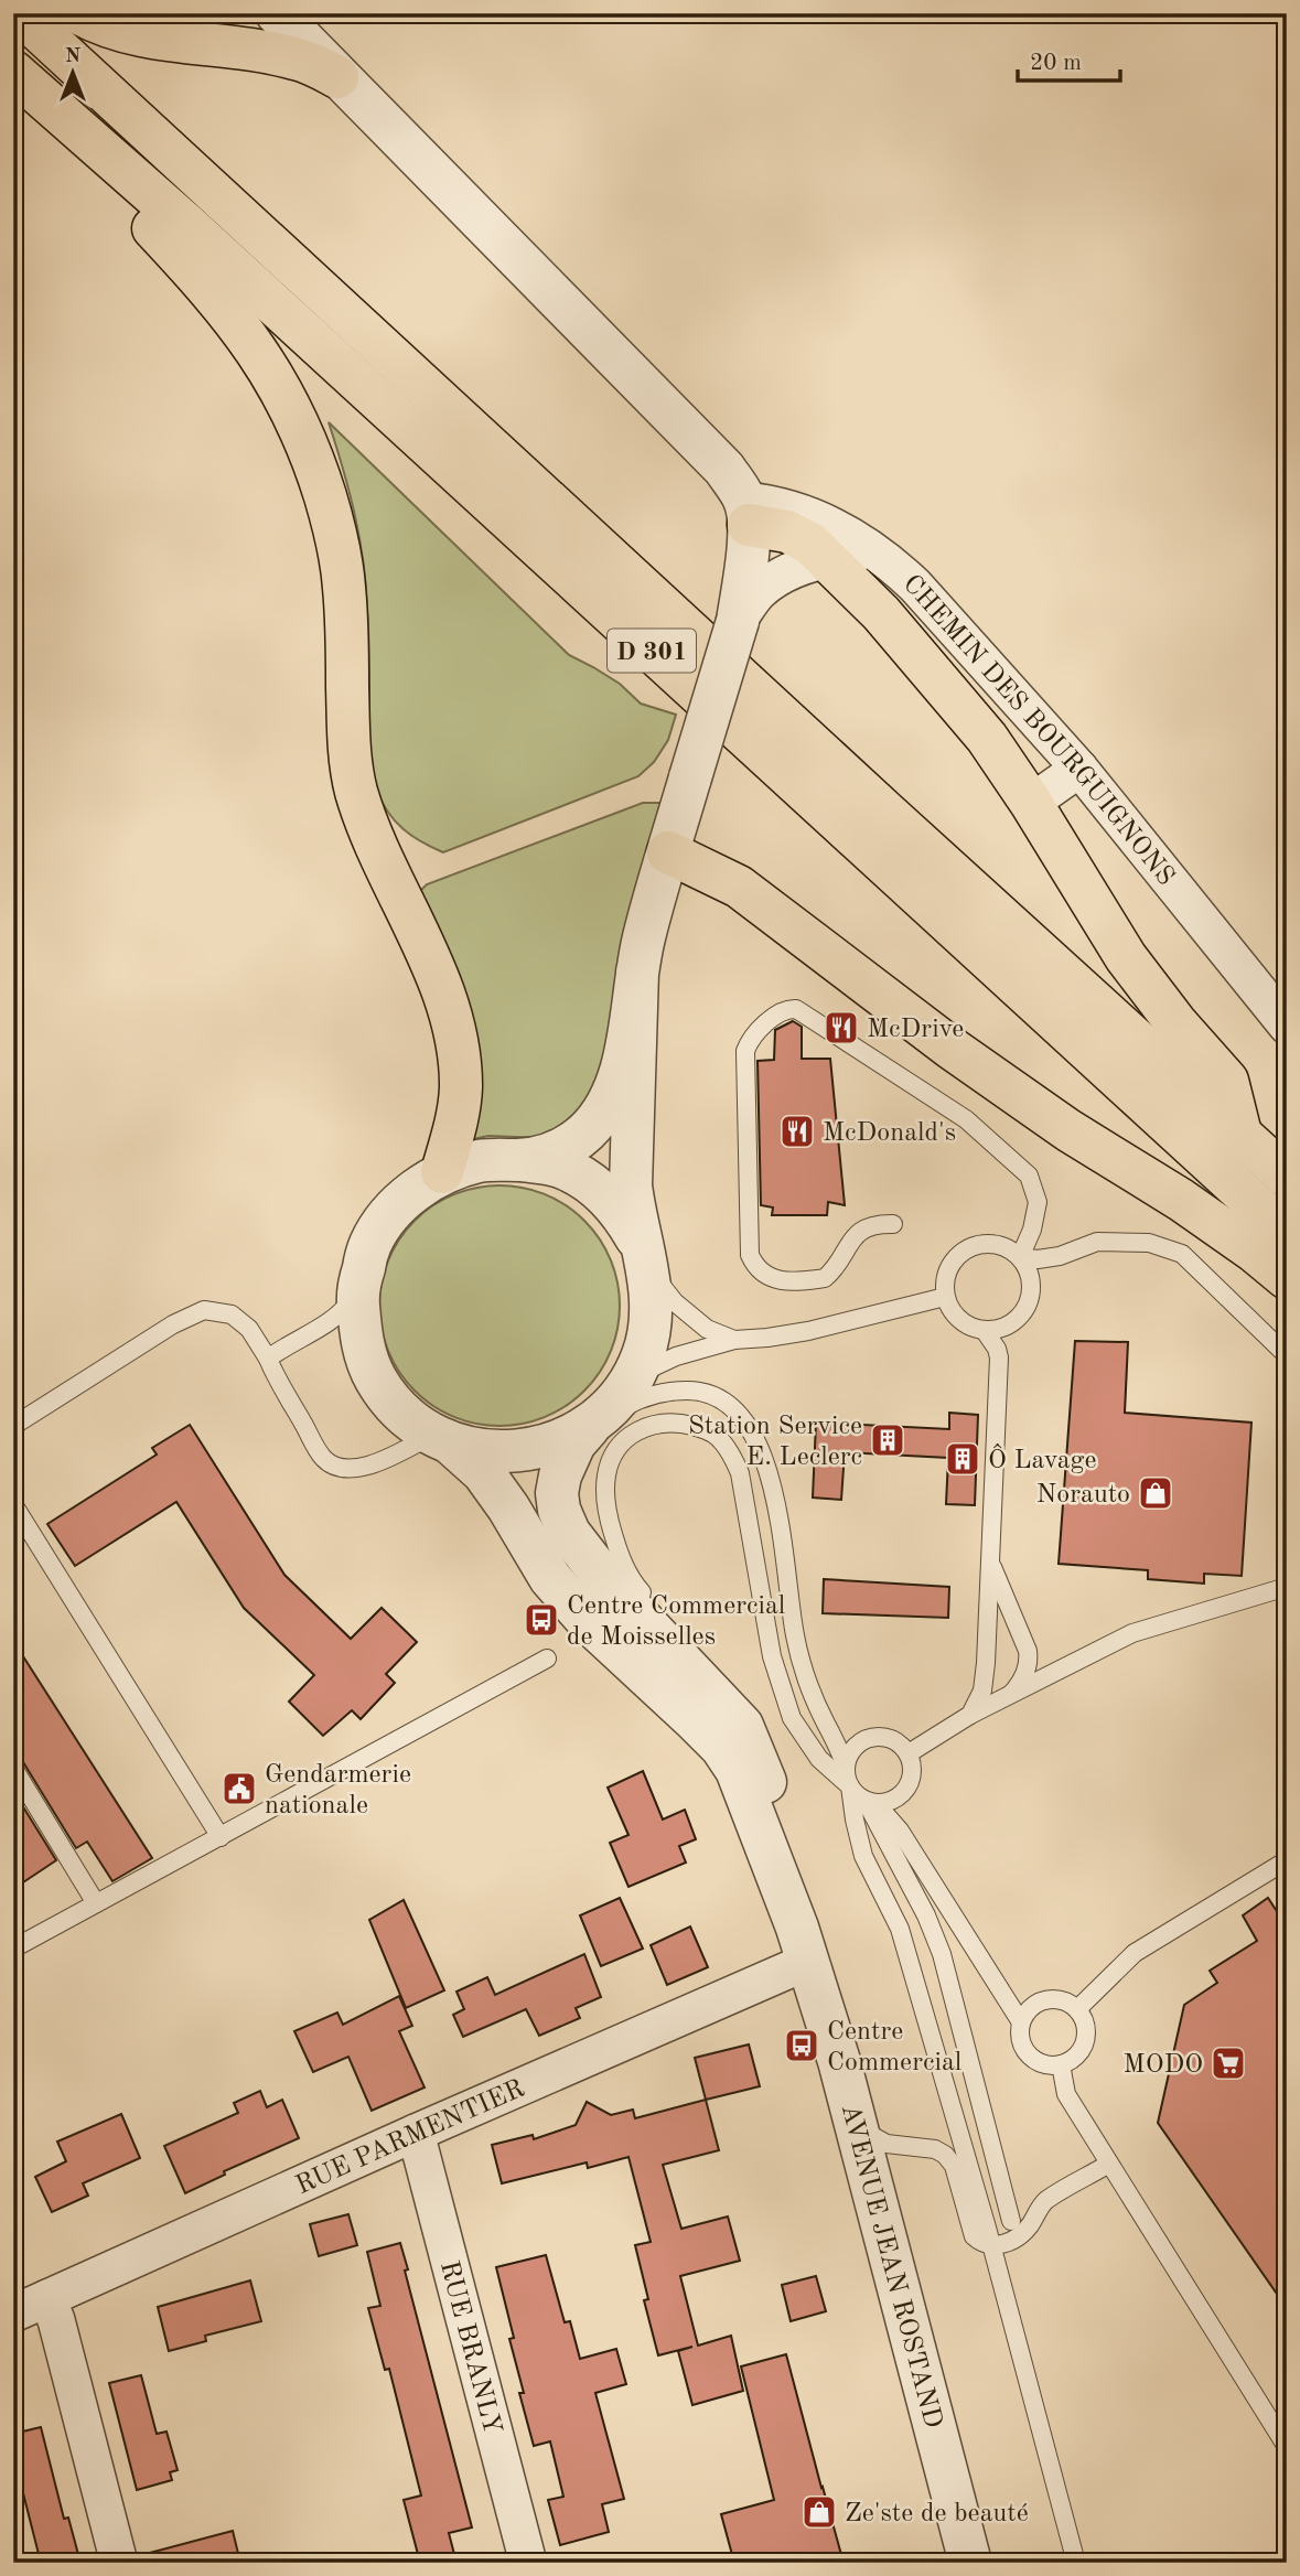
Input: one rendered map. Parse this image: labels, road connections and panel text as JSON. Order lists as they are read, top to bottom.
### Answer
{
  "streets": {
    "highway": ["D 301"],
    "street": [
      "CHEMIN DES BOURGUIGNONS",
      "RUE PARMENTIER",
      "AVENUE JEAN ROSTAND",
      "RUE BRANLY"
    ]
  },
  "crossings": [
    ["RUE PARMENTIER", "AVENUE JEAN ROSTAND"],
    ["RUE PARMENTIER", "RUE BRANLY"]
  ],
  "places": {
    "restaurant": ["McDrive", "McDonald's"],
    "building": ["Station Service E. Leclerc", "Ô Lavage"],
    "shop": ["Norauto", "Ze'ste de beauté"],
    "bus stop": ["Centre Commercial de Moisselles", "Centre Commercial"],
    "public building": ["Gendarmerie nationale"],
    "supermarket": ["MODO"]
  },
  "scale_bar": "20 m",
  "north": "top"
}
